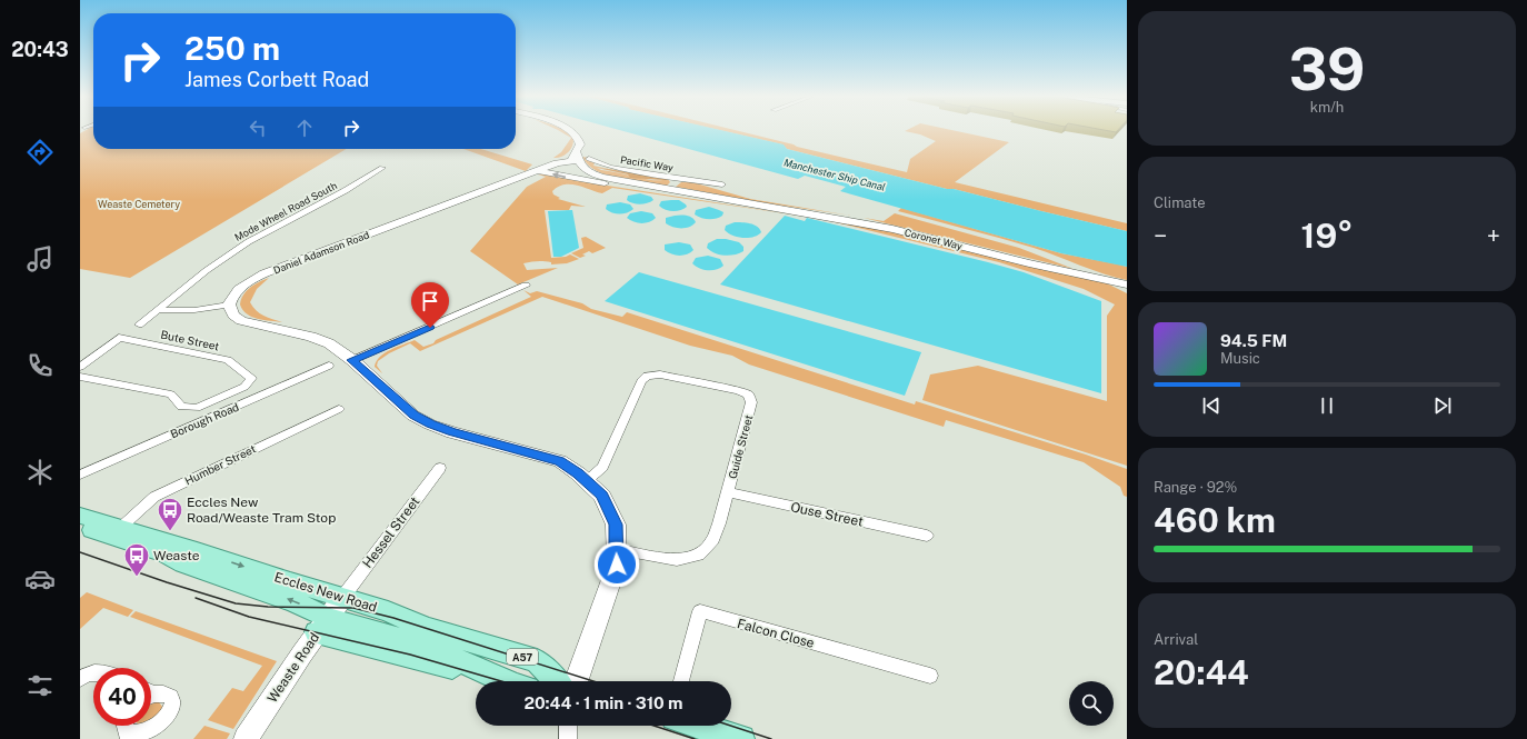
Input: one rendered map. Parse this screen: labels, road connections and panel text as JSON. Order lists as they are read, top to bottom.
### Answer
{
  "streets": {
    "main road": ["Eccles New Road", "A57"],
    "street": [
      "Pacific Way",
      "Mode Wheel Road South",
      "Coronet Way",
      "Daniel Adamson Road",
      "Bute Street",
      "Borough Road",
      "Guide Street",
      "Humber Street",
      "Ouse Street",
      "Hessel Street",
      "Falcon Close",
      "Weaste Road"
    ]
  },
  "crossings": [
    ["Pacific Way", "Coronet Way"],
    ["Coronet Way", "Daniel Adamson Road"],
    ["Guide Street", "Ouse Street"],
    ["Humber Street", "Eccles New Road"],
    ["Hessel Street", "Eccles New Road"],
    ["Hessel Street", "Weaste Road"],
    ["Eccles New Road", "Weaste Road"]
  ],
  "water": ["Manchester Ship Canal"],
  "parks": ["Weaste Cemetery"],
  "places": {
    "bus stop": ["Eccles New Road/Weaste Tram Stop", "Weaste"]
  },
  "page": {
    "tabs": "20:43",
    "tile": [
      ["39", "km/h"],
      "Climate",
      ["Range · 92%", "460 km"],
      ["Arrival", "20:44"]
    ],
    "turn": ["250 m", "James Corbett Road"],
    "heat": ["−", "19°", "+"],
    "song": ["94.5 FM", "Music"],
    "limit": "40",
    "trip": "20:44 · 1 min · 310 m"
  }
}
